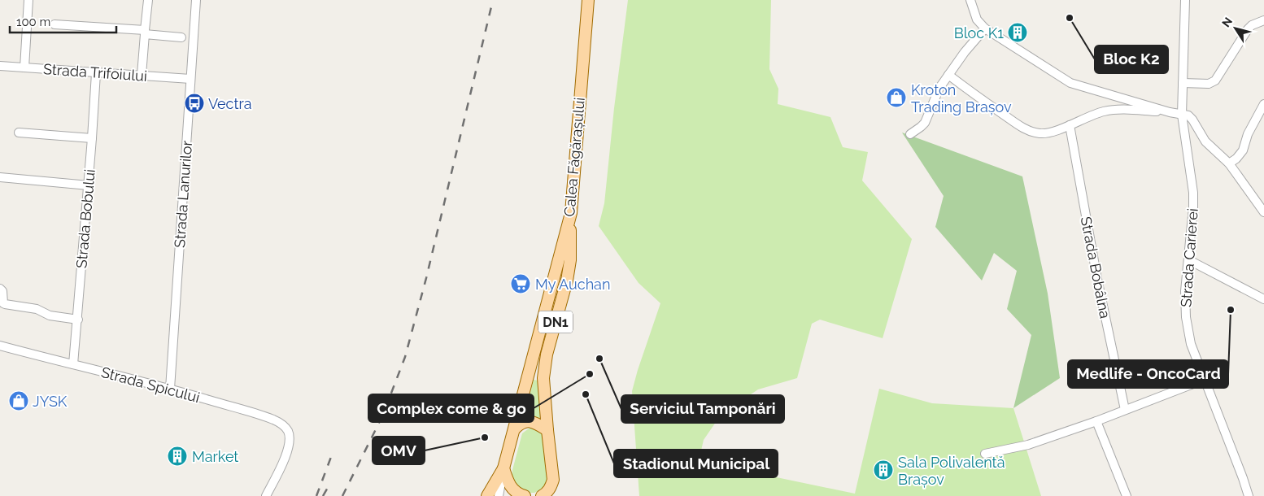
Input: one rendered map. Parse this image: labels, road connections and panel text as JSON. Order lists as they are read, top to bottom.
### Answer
{
  "streets": {
    "main road": ["Calea Făgărașului", "DN1"],
    "street": [
      "Strada Trifoiului",
      "Strada Lanurilor",
      "Strada Bobului",
      "Strada Carierei",
      "Strada Bobâlna",
      "Strada Spicului"
    ]
  },
  "crossings": [
    ["Strada Trifoiului", "Strada Lanurilor"],
    ["Strada Trifoiului", "Strada Bobului"],
    ["Calea Făgărașului", "DN1"],
    ["Strada Lanurilor", "Strada Spicului"],
    ["Strada Bobului", "Strada Spicului"]
  ],
  "places": {
    "other": [
      "Bloc K2",
      "Medlife - OncoCard",
      "Serviciul Tamponări",
      "Complex come & go",
      "Stadionul Municipal",
      "OMV"
    ],
    "building": ["Bloc K1", "Market", "Sala Polivalentă Brașov"],
    "shop": ["Kroton Trading Brașov", "JYSK"],
    "bus stop": ["Vectra"],
    "supermarket": ["My Auchan"]
  },
  "scale_bar": "100 m",
  "north": "top left"
}
